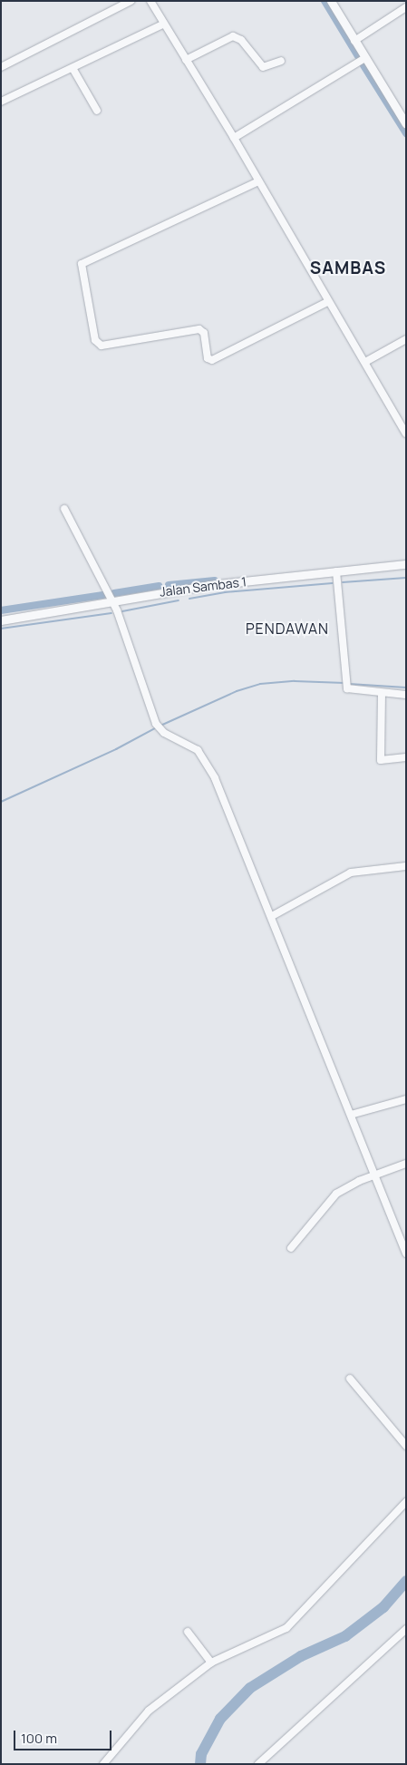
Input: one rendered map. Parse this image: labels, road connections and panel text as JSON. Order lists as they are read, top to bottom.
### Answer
{
  "streets": {
    "street": ["Jalan Sambas 1"]
  },
  "districts": ["SAMBAS", "PENDAWAN"],
  "scale_bar": "100 m"
}
